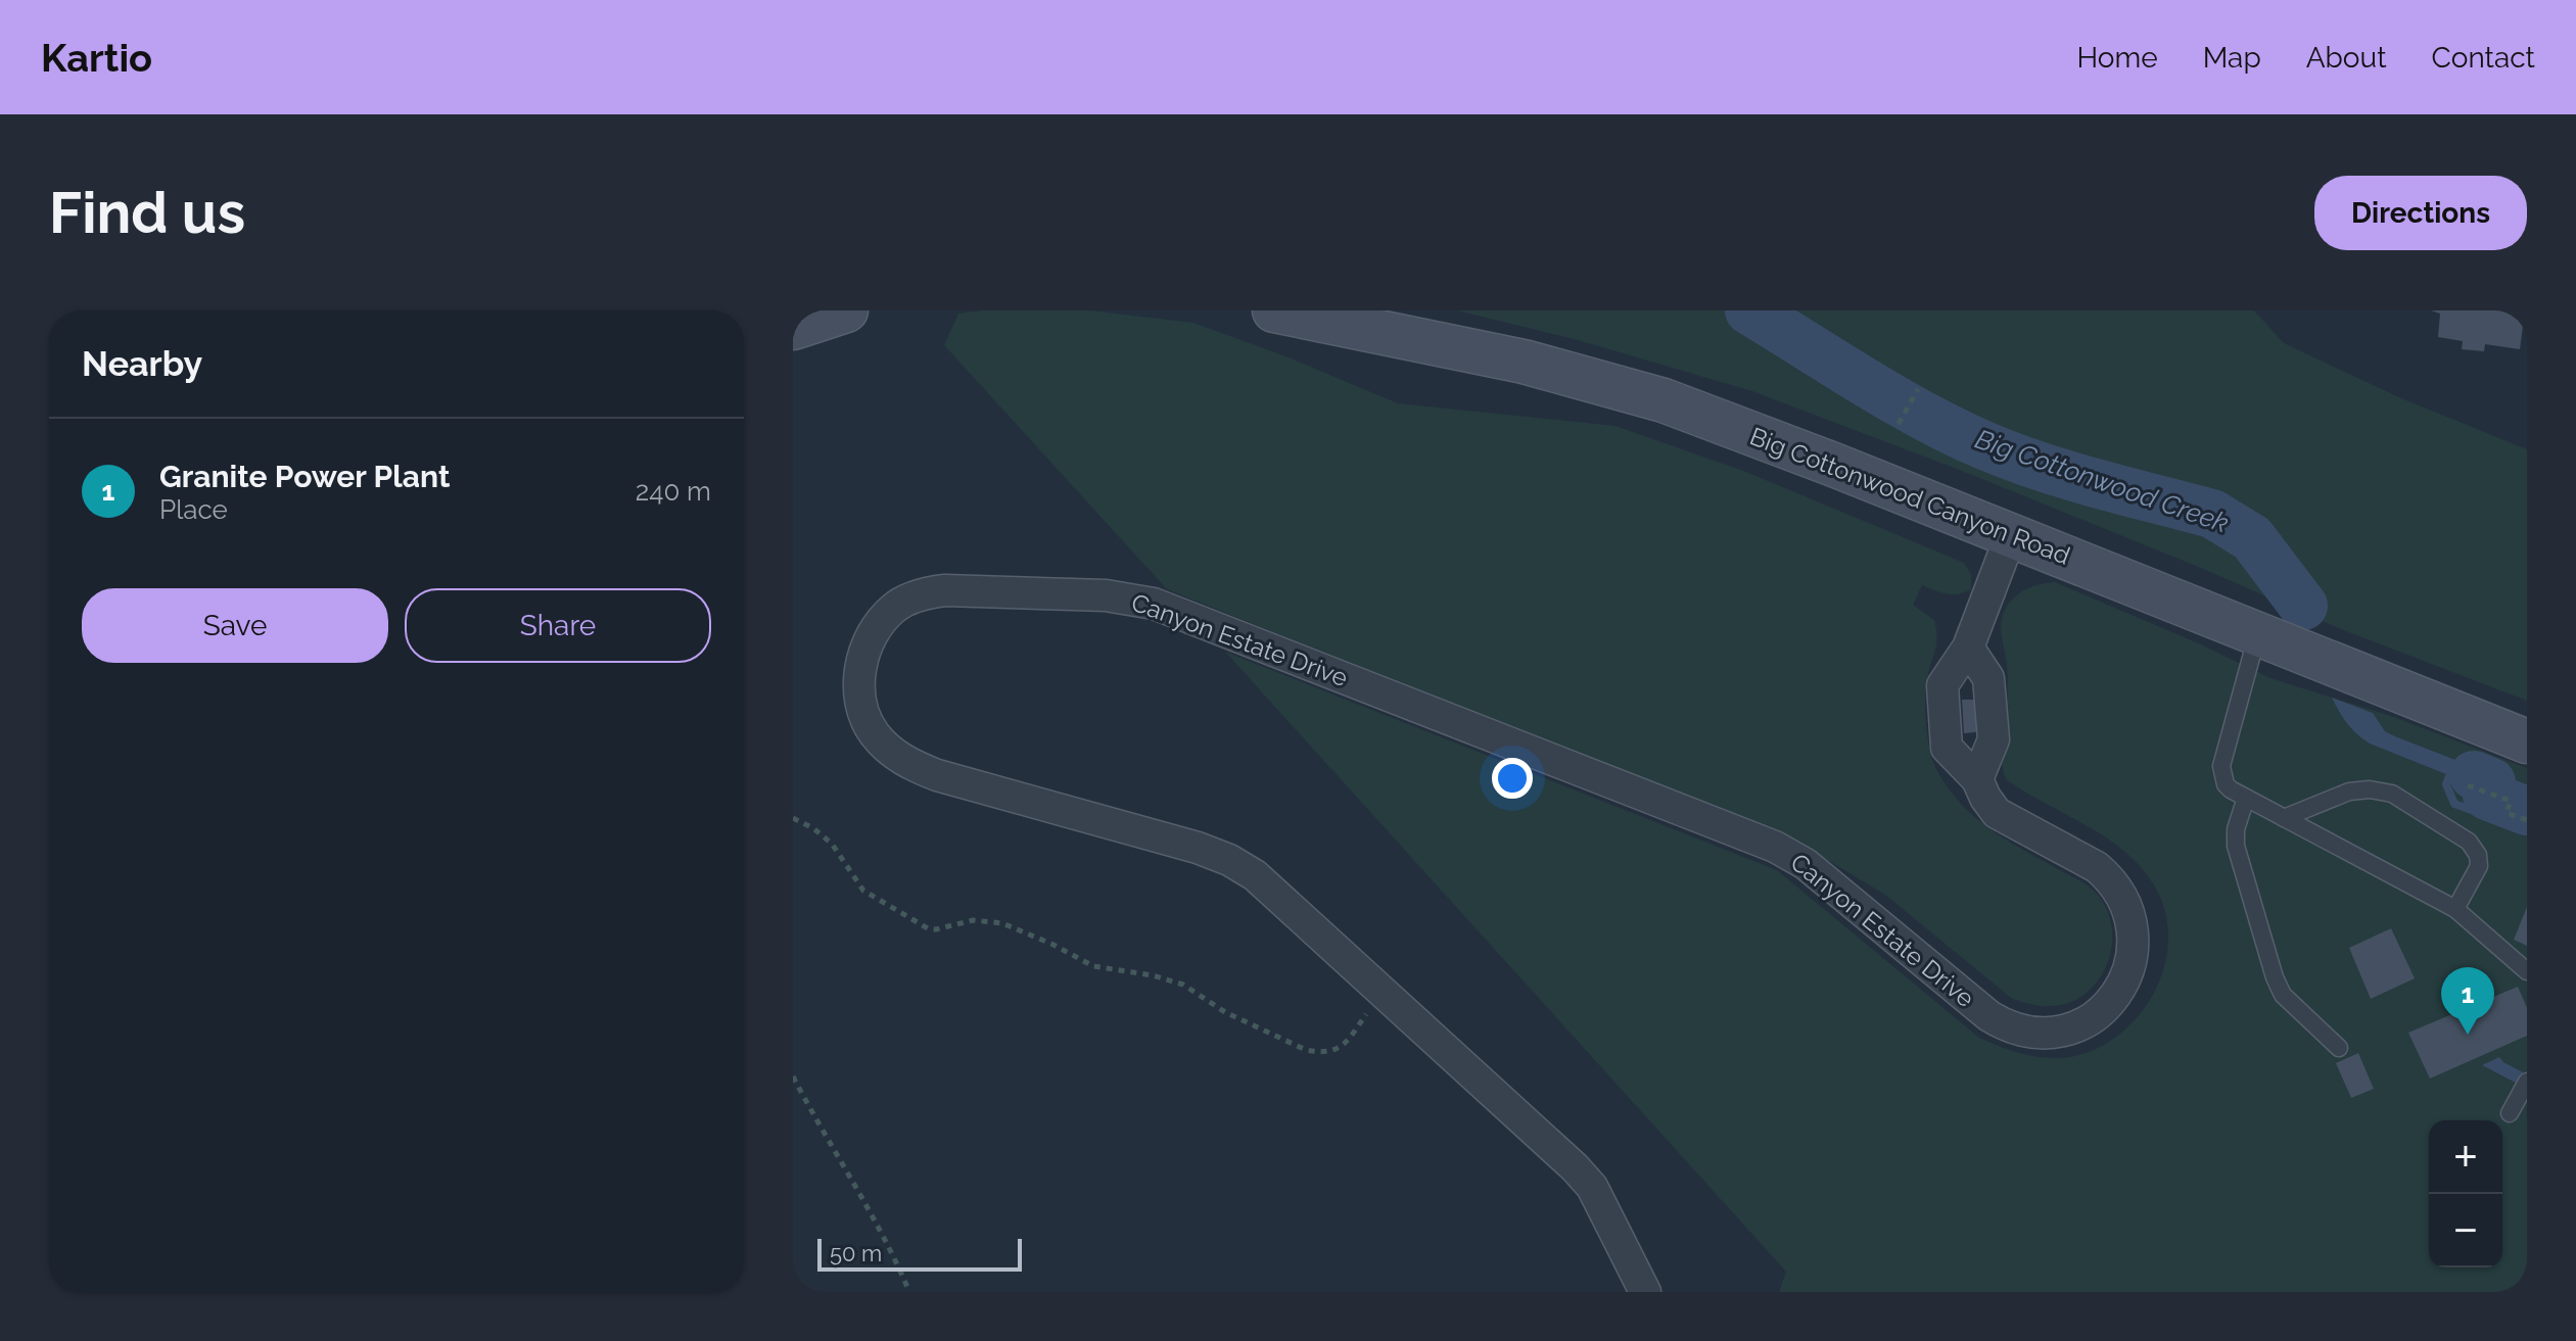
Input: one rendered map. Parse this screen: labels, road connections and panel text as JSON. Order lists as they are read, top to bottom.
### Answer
{
  "streets": {
    "main road": ["Big Cottonwood Canyon Road"],
    "street": ["Canyon Estate Drive"]
  },
  "crossings": [
    ["Big Cottonwood Canyon Road", "Canyon Estate Drive"]
  ],
  "water": ["Big Cottonwood Creek"],
  "scale_bar": "50 m",
  "page": {
    "header": "Kartio",
    "nav": [
      "Home",
      "Map",
      "About",
      "Contact"
    ],
    "buttons": [
      "Directions",
      ["Save", "Share"]
    ],
    "title": "Find us",
    "heading": "Nearby",
    "list": [
      {
        "mark": "1",
        "name": "Granite Power Plant",
        "note": "Place",
        "value": "240 m"
      }
    ],
    "pins": "1",
    "map_buttons": ["+", "−"],
    "scale": "50 m"
  }
}
